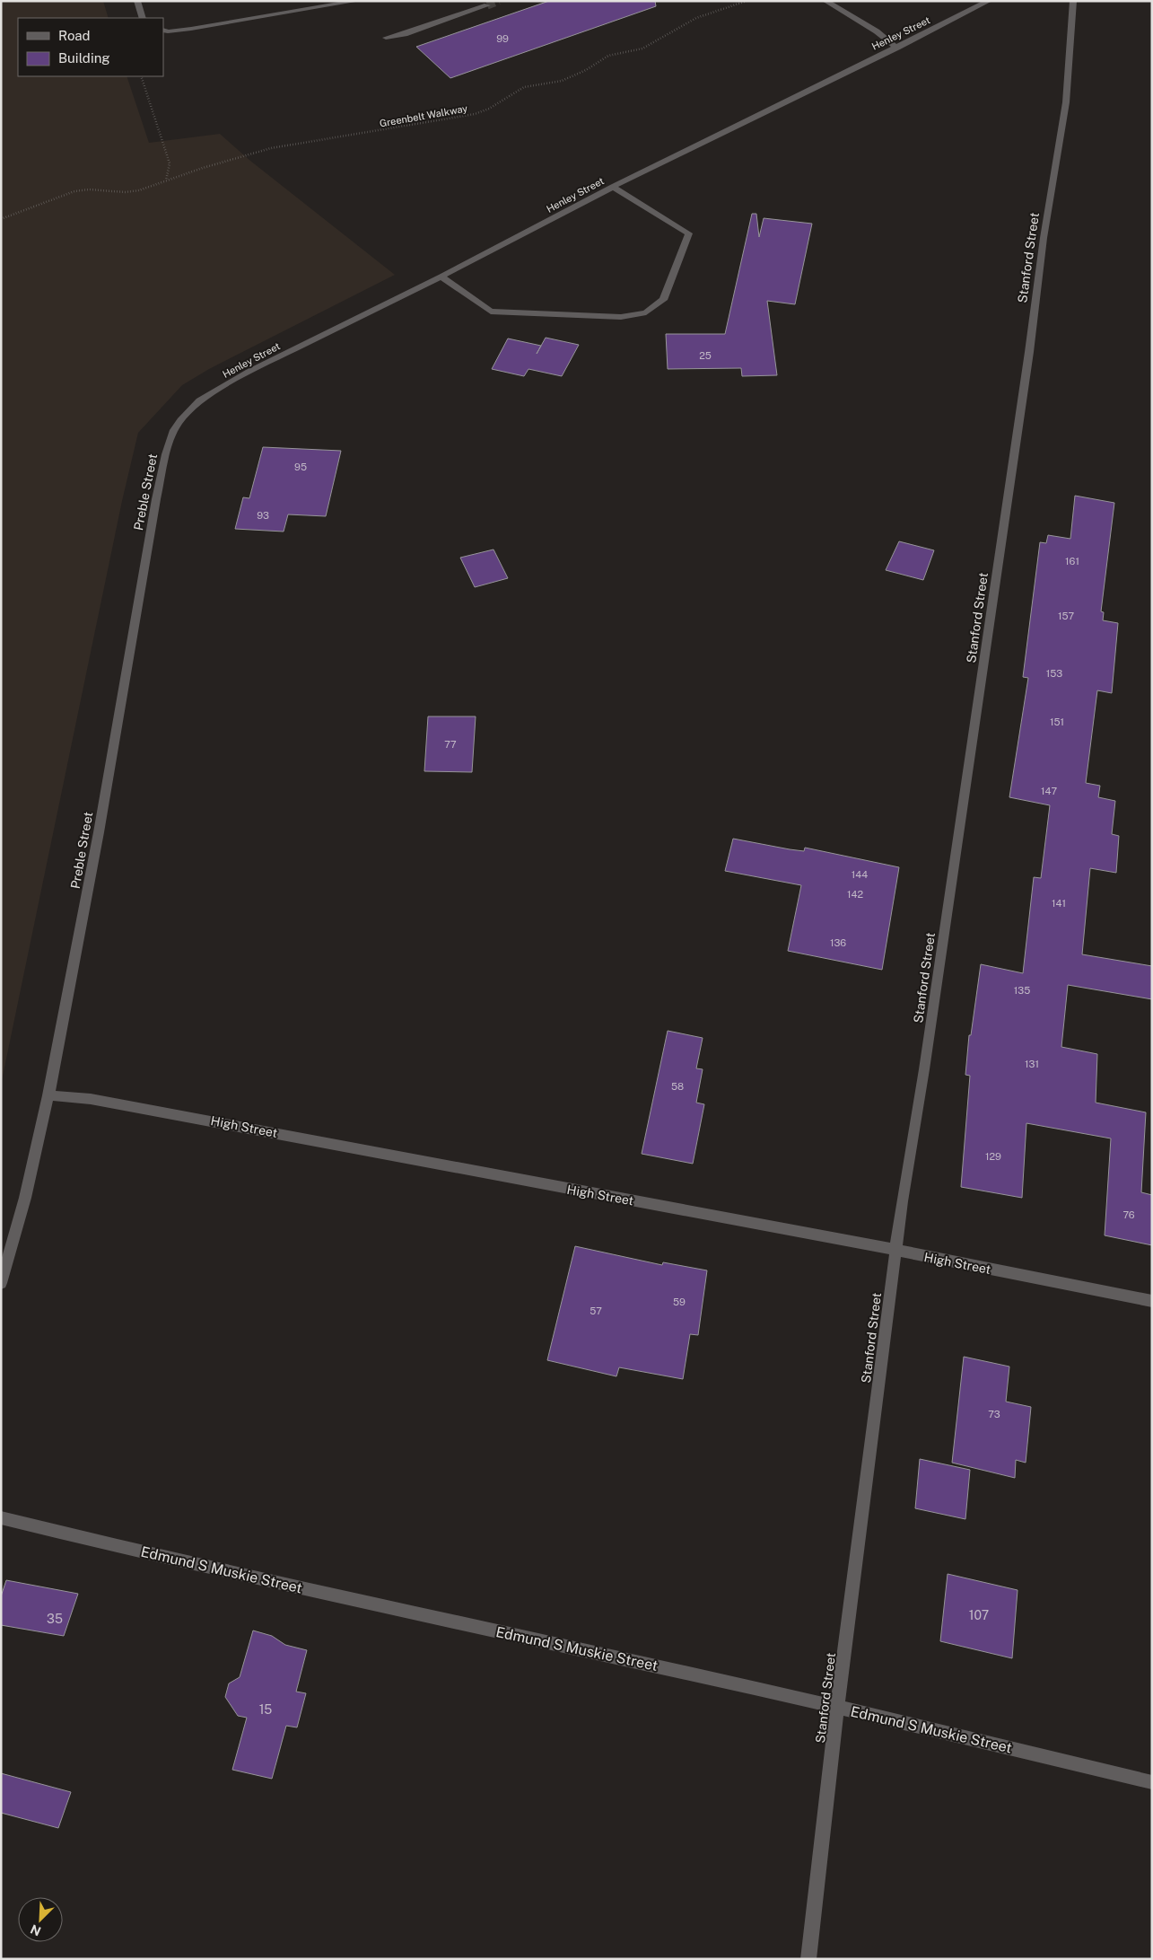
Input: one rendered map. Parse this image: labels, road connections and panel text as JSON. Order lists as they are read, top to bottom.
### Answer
{
  "streets": {
    "street": [
      "Henley Street",
      "Stanford Street",
      "Preble Street",
      "High Street",
      "Edmund S Muskie Street"
    ],
    "path": ["Greenbelt Walkway"]
  },
  "crossings": [
    ["Henley Street", "Preble Street"],
    ["Stanford Street", "High Street"],
    ["Stanford Street", "Edmund S Muskie Street"],
    ["Preble Street", "High Street"]
  ],
  "house_numbers": [
    "99",
    "25",
    "95",
    "93",
    "161",
    "157",
    "153",
    "151",
    "77",
    "147",
    "144",
    "142",
    "141",
    "136",
    "135",
    "131",
    "58",
    "129",
    "76",
    "59",
    "57",
    "73",
    "107",
    "35",
    "15"
  ],
  "legend": ["Road", "Building"],
  "north": "bottom left"
}
